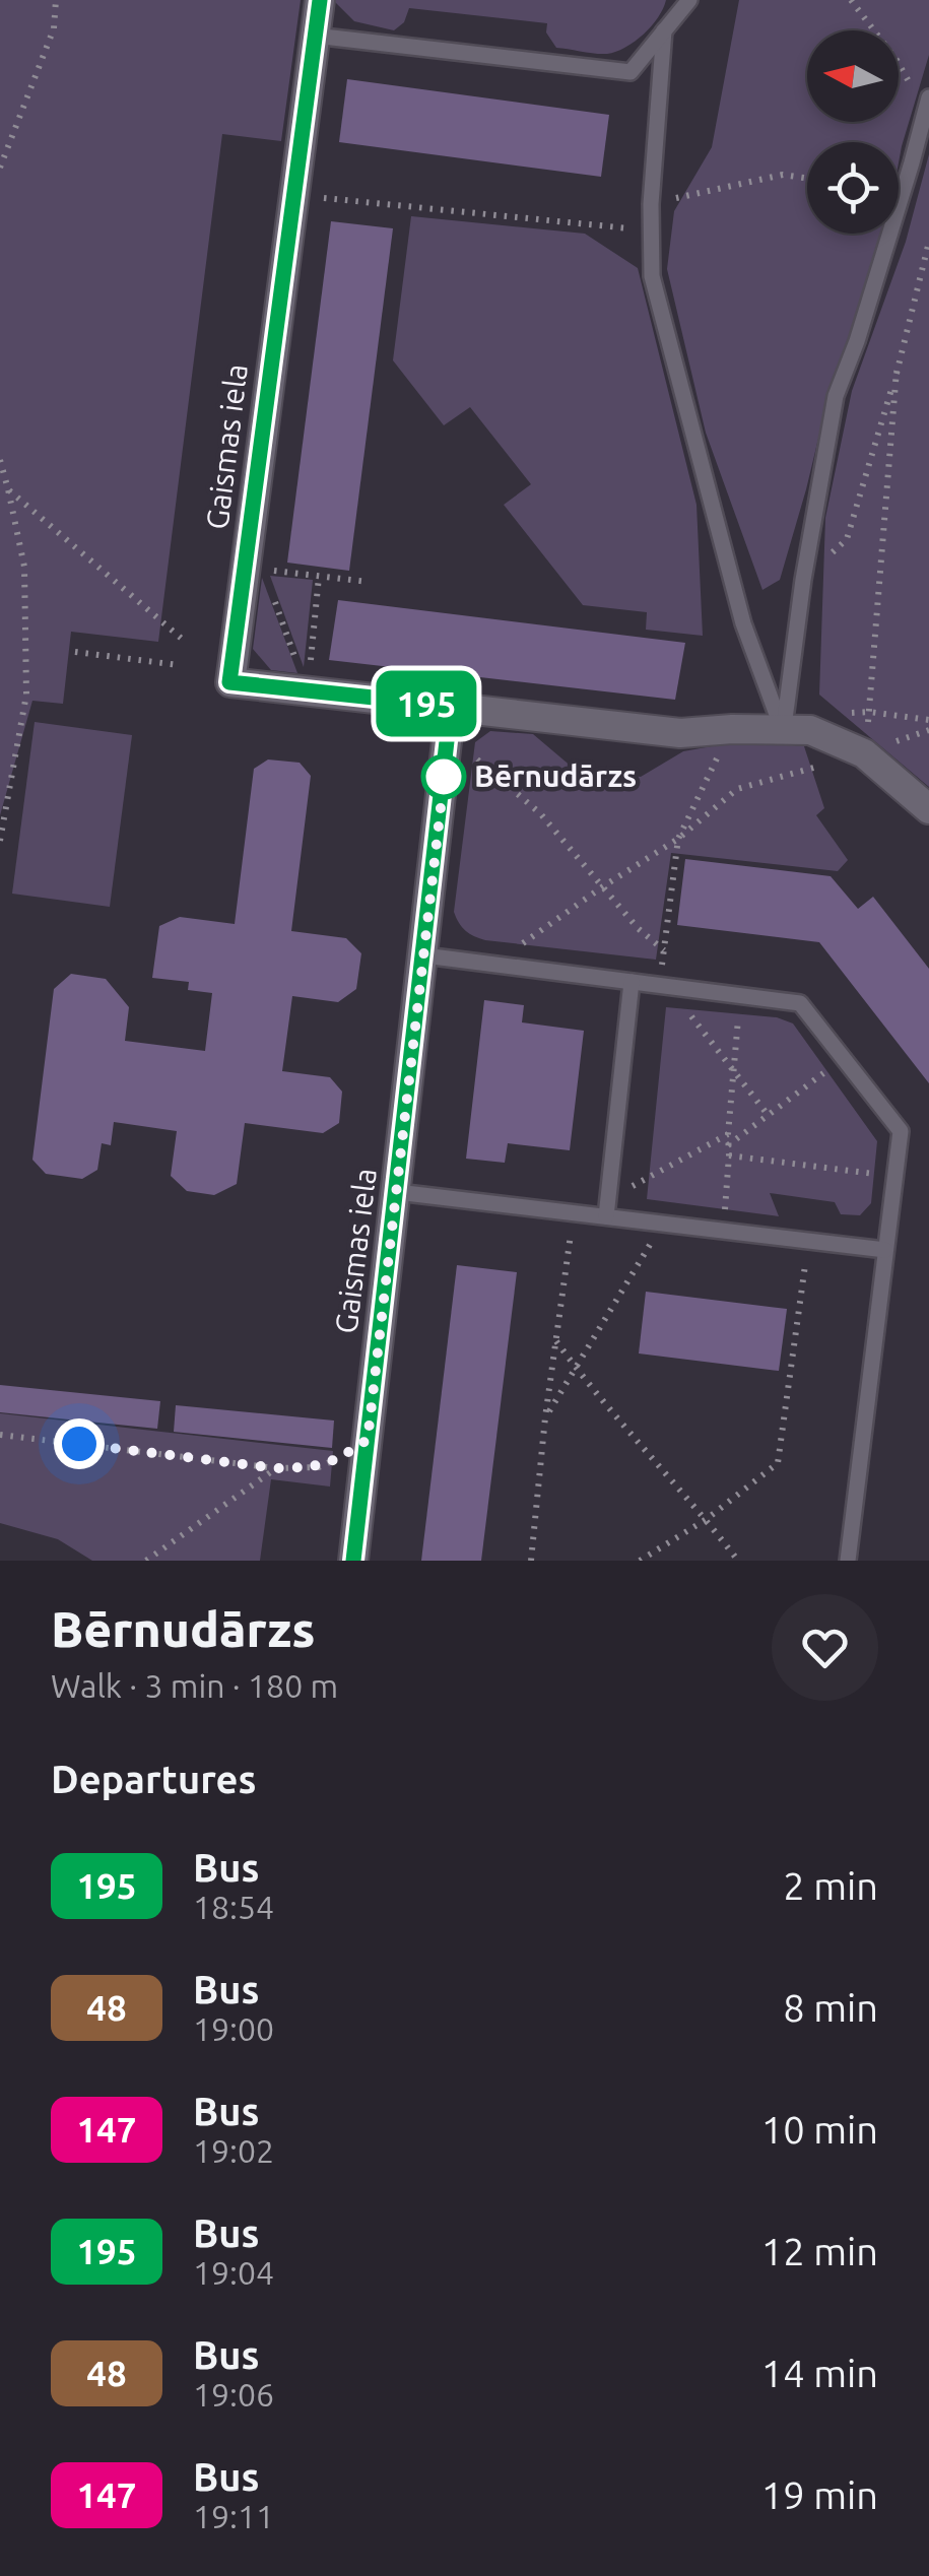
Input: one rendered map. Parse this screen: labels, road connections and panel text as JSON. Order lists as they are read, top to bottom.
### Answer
{
  "streets": {
    "street": ["Gaismas iela"]
  },
  "places": ["Bērnudārzs"],
  "lines": ["bus line 195"],
  "north": "left",
  "page": {
    "on_map": "195",
    "heading": [
      ["Bērnudārzs", "Walk · 3 min · 180 m"],
      "Departures"
    ],
    "list": [
      {
        "mark": "195",
        "name": "Bus",
        "note": "18:54",
        "value": "2 min"
      },
      {
        "mark": "48",
        "name": "Bus",
        "note": "19:00",
        "value": "8 min"
      },
      {
        "mark": "147",
        "name": "Bus",
        "note": "19:02",
        "value": "10 min"
      },
      {
        "mark": "195",
        "name": "Bus",
        "note": "19:04",
        "value": "12 min"
      },
      {
        "mark": "48",
        "name": "Bus",
        "note": "19:06",
        "value": "14 min"
      },
      {
        "mark": "147",
        "name": "Bus",
        "note": "19:11",
        "value": "19 min"
      }
    ]
  }
}
